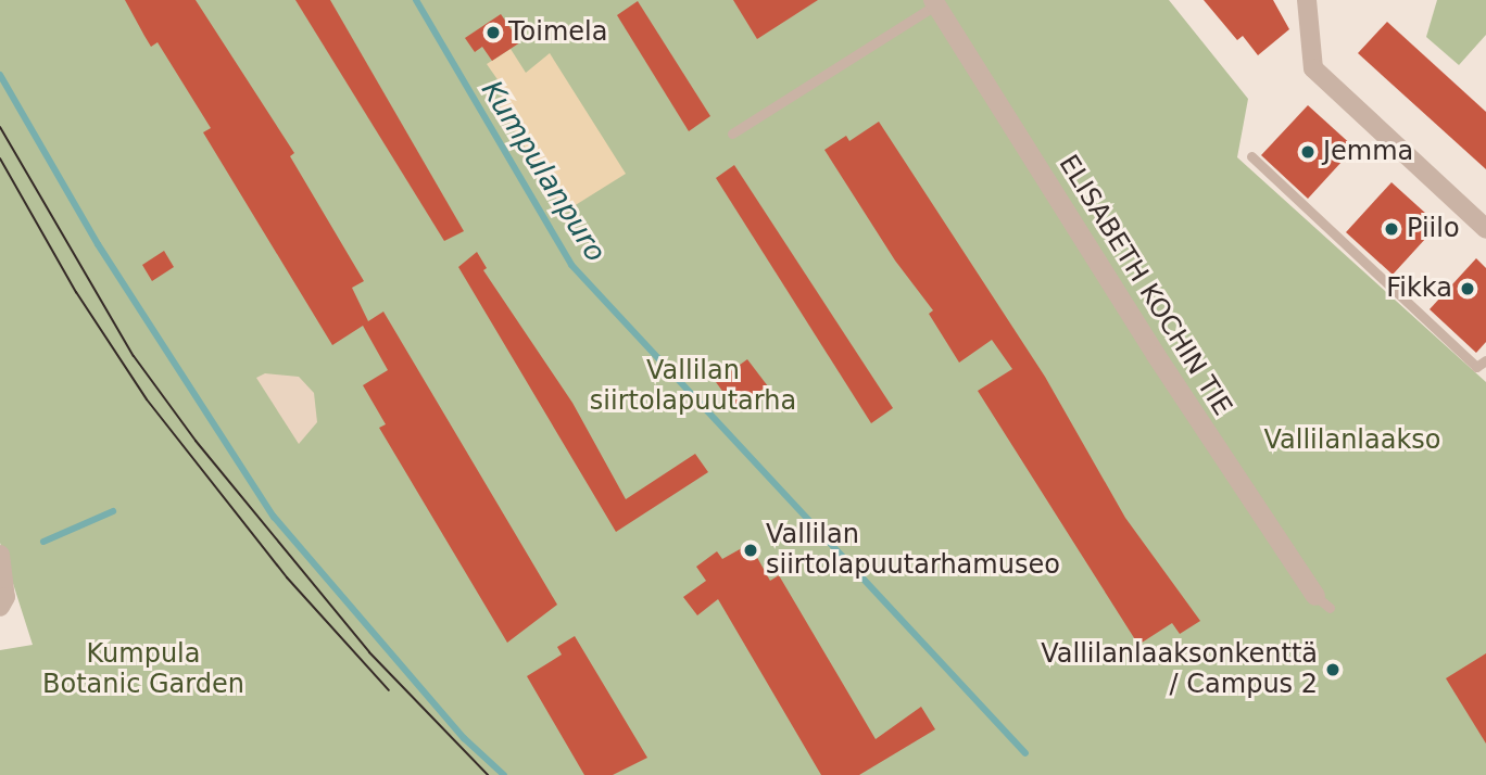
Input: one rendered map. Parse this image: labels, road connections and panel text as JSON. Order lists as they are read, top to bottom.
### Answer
{
  "streets": {
    "street": ["ELISABETH KOCHIN TIE"]
  },
  "water": ["Kumpulanpuro"],
  "parks": ["Vallilan siirtolapuutarha", "Vallilanlaakso", "Kumpula Botanic Garden"],
  "places": [
    "Toimela",
    "Jemma",
    "Piilo",
    "Fikka",
    "Vallilan siirtolapuutarhamuseo",
    "Vallilanlaaksonkenttä / Campus 2"
  ]
}
